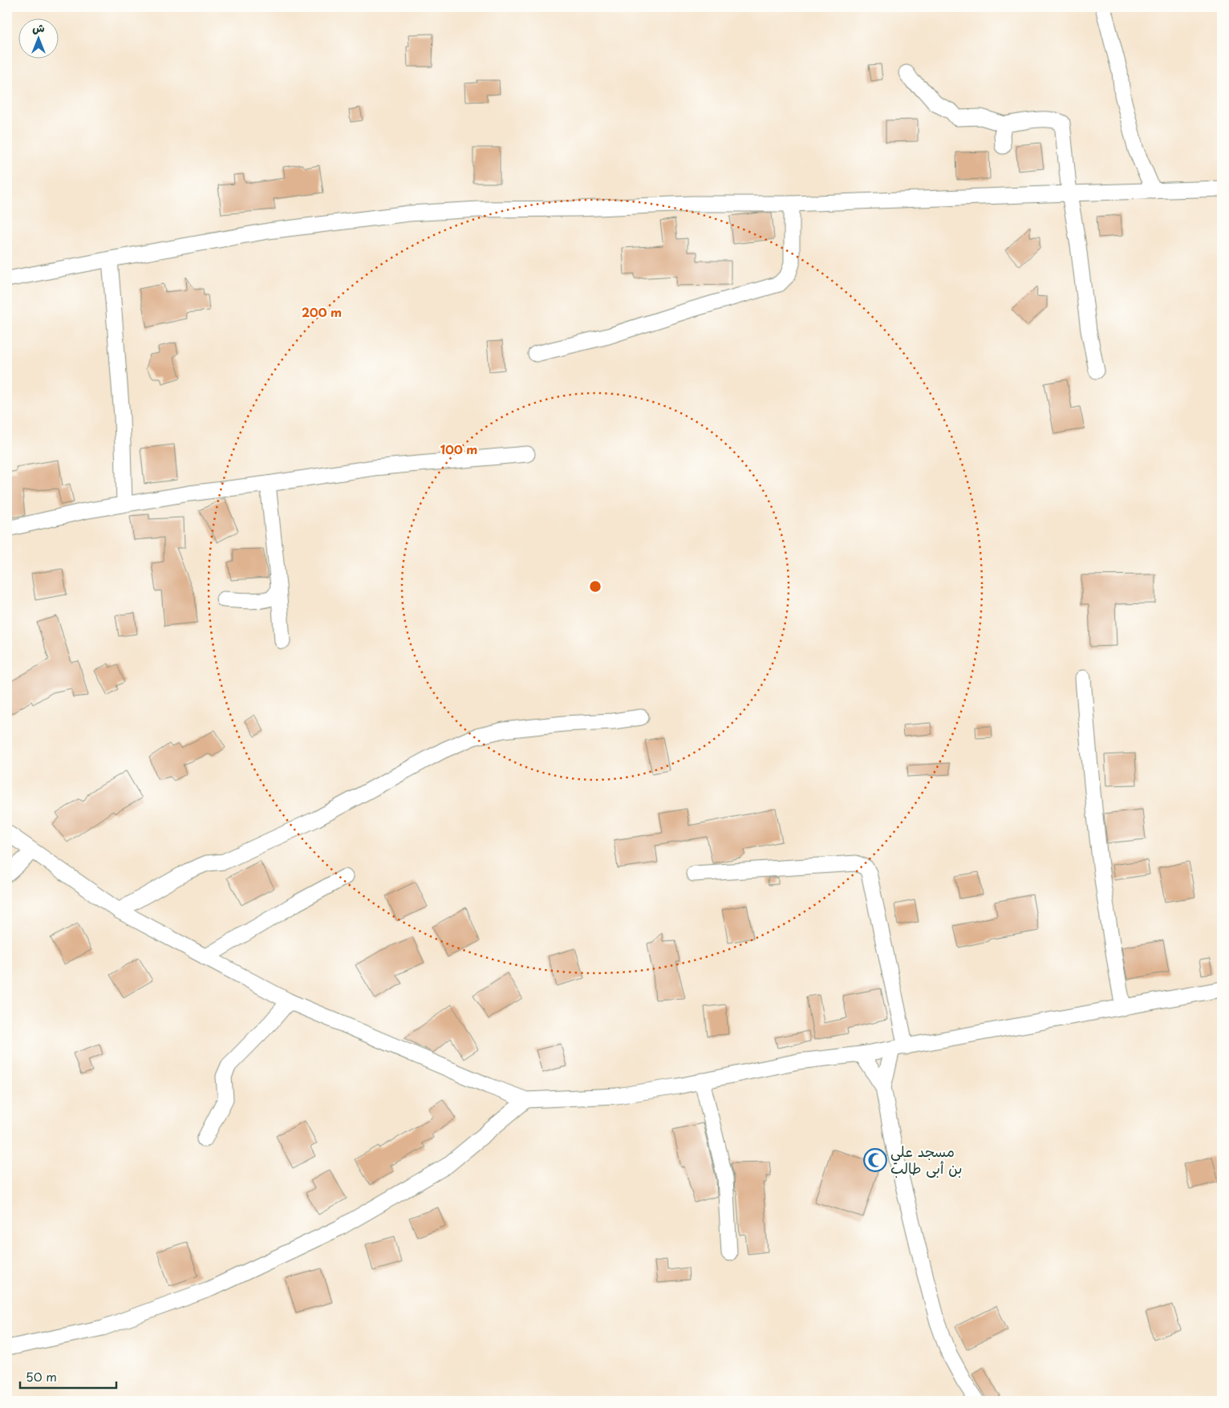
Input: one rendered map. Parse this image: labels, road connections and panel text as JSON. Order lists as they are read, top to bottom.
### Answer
{
  "places": {
    "mosque": ["مسجد علي بن أبى طالب"]
  },
  "scale_bar": "50 m",
  "north": "top",
  "rings": ["200 m", "100 m"]
}
